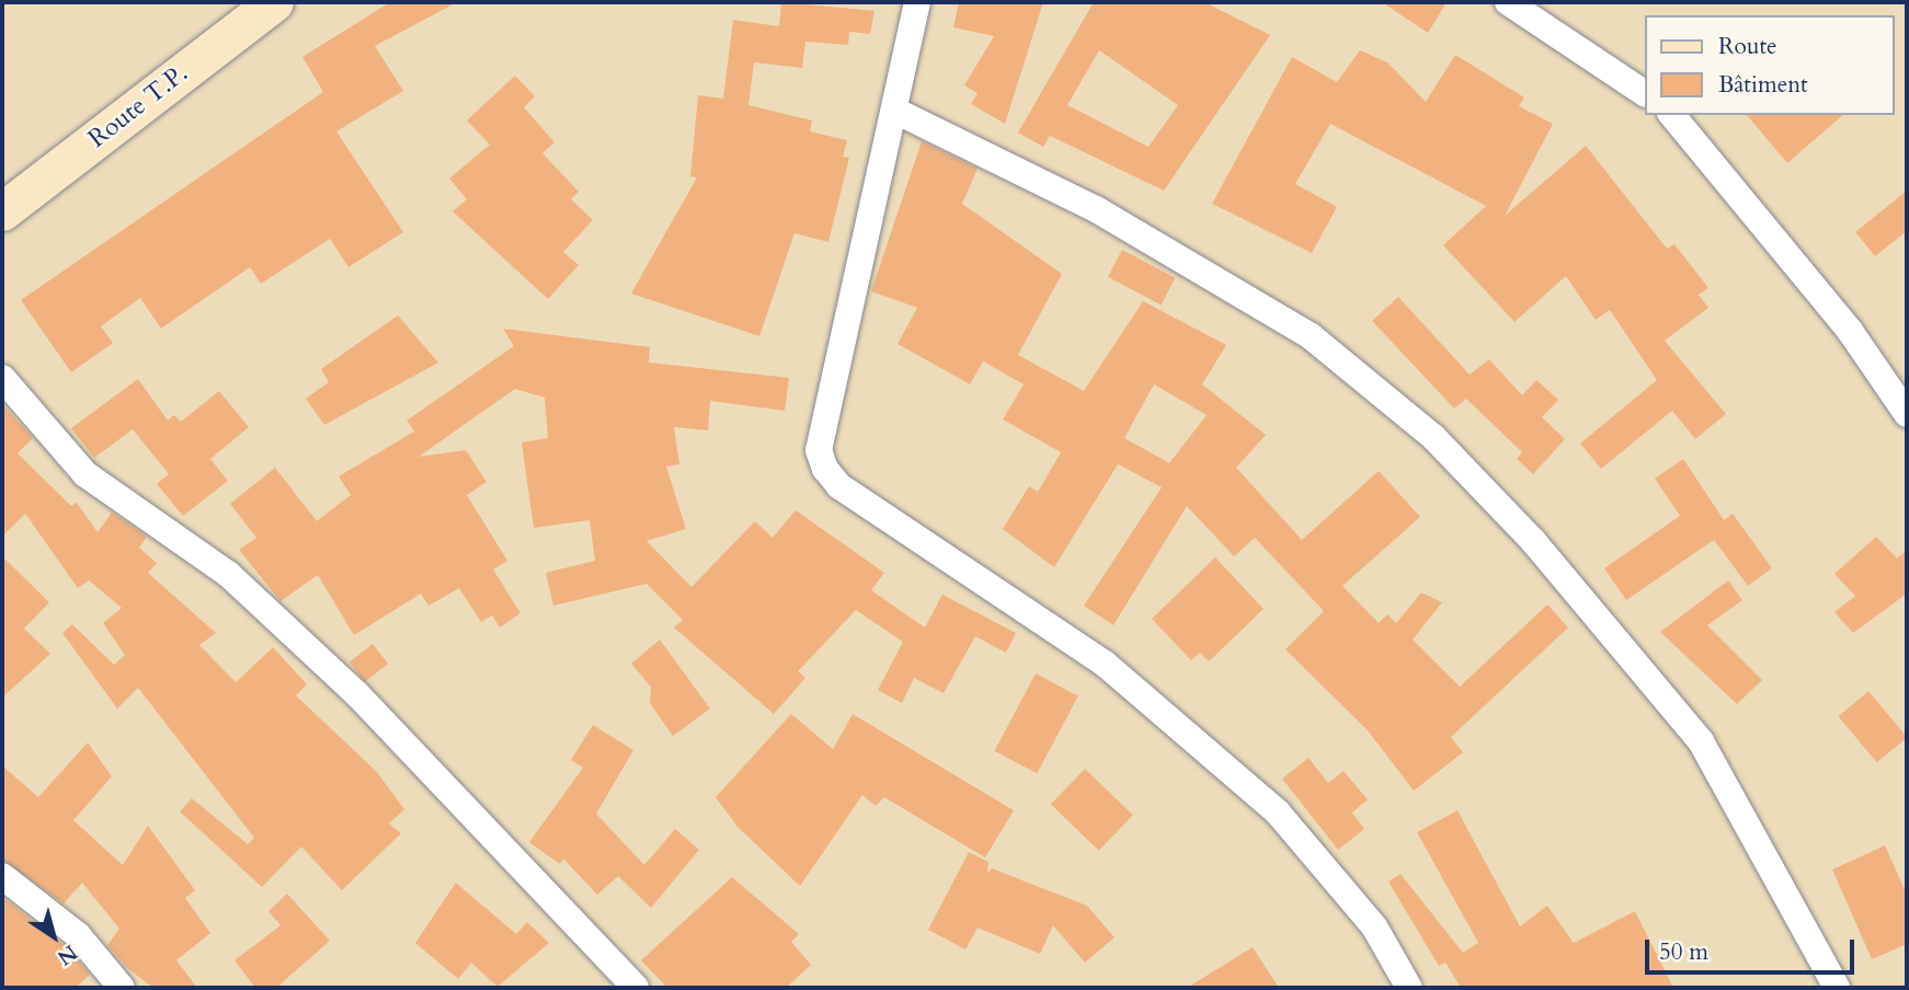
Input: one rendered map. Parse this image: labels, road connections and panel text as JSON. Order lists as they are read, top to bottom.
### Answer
{
  "streets": {
    "street": ["Route T.P."]
  },
  "legend": ["Route", "Bâtiment"],
  "scale_bar": "50 m",
  "north": "bottom right"
}
